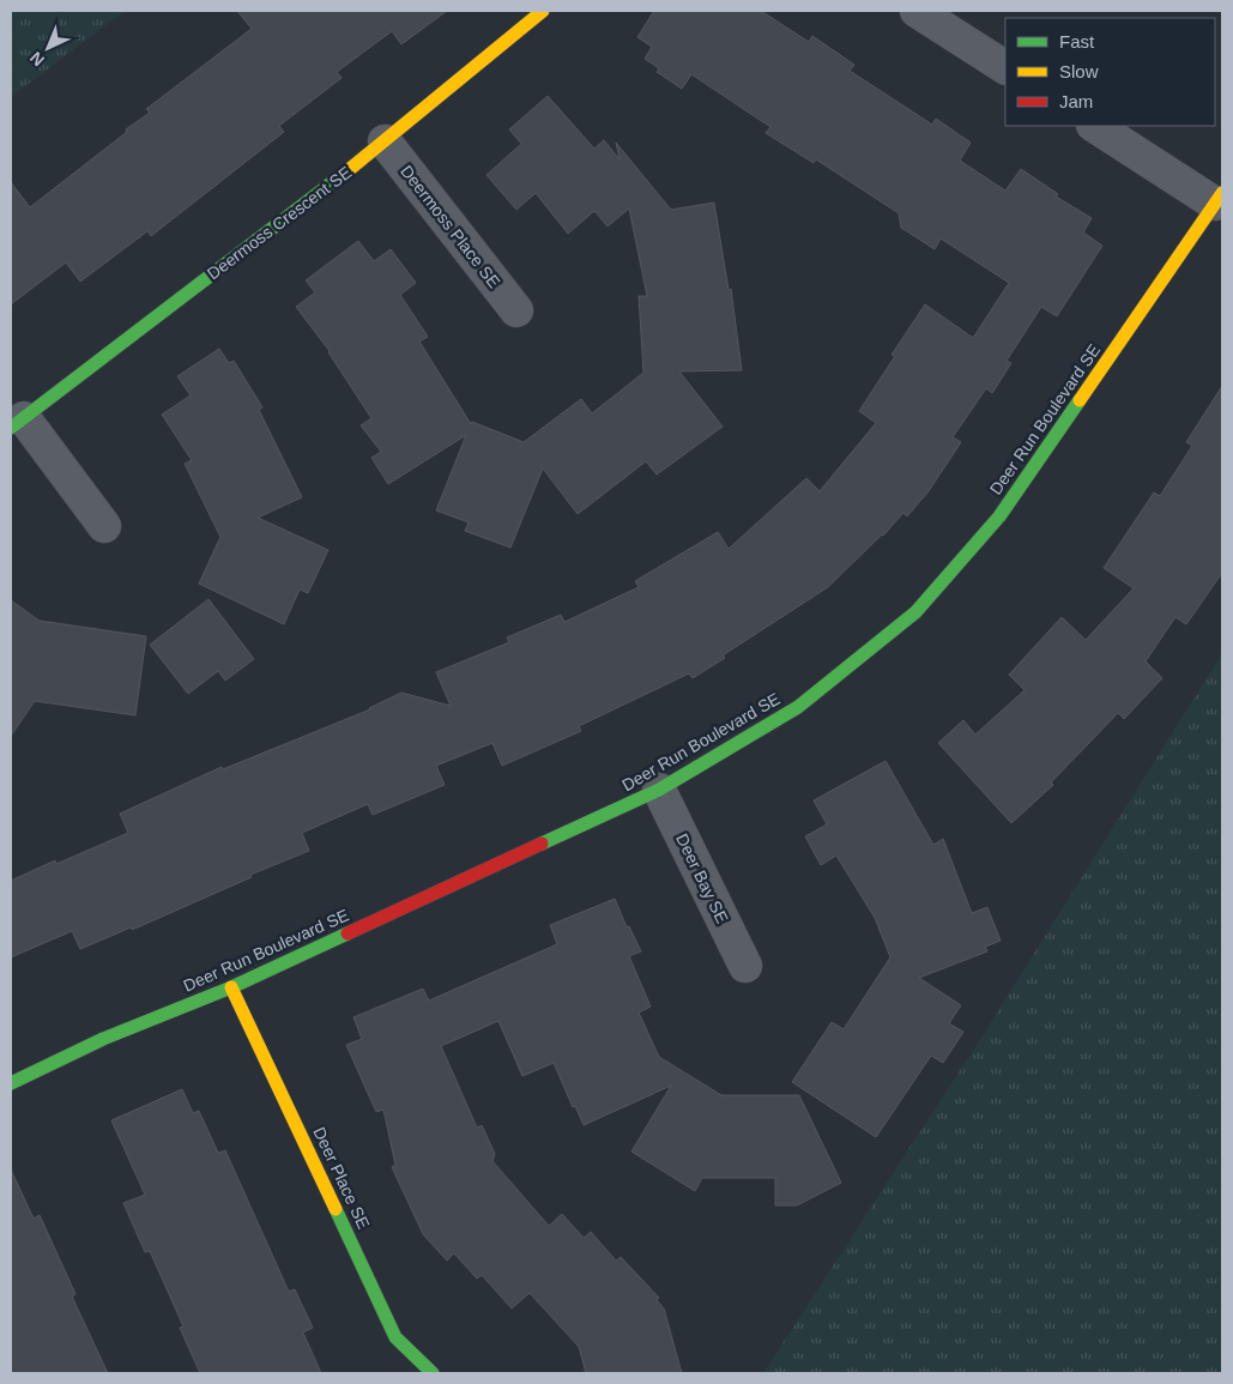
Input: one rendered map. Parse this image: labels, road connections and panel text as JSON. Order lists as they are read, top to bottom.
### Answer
{
  "streets": {
    "street": [
      "Deermoss Crescent SE",
      "Deermoss Place SE",
      "Deer Run Boulevard SE",
      "Deer Bay SE",
      "Deer Place SE"
    ]
  },
  "crossings": [
    ["Deermoss Crescent SE", "Deermoss Place SE"],
    ["Deer Run Boulevard SE", "Deer Bay SE"],
    ["Deer Run Boulevard SE", "Deer Place SE"]
  ],
  "legend": ["Fast", "Slow", "Jam"],
  "north": "bottom left"
}
